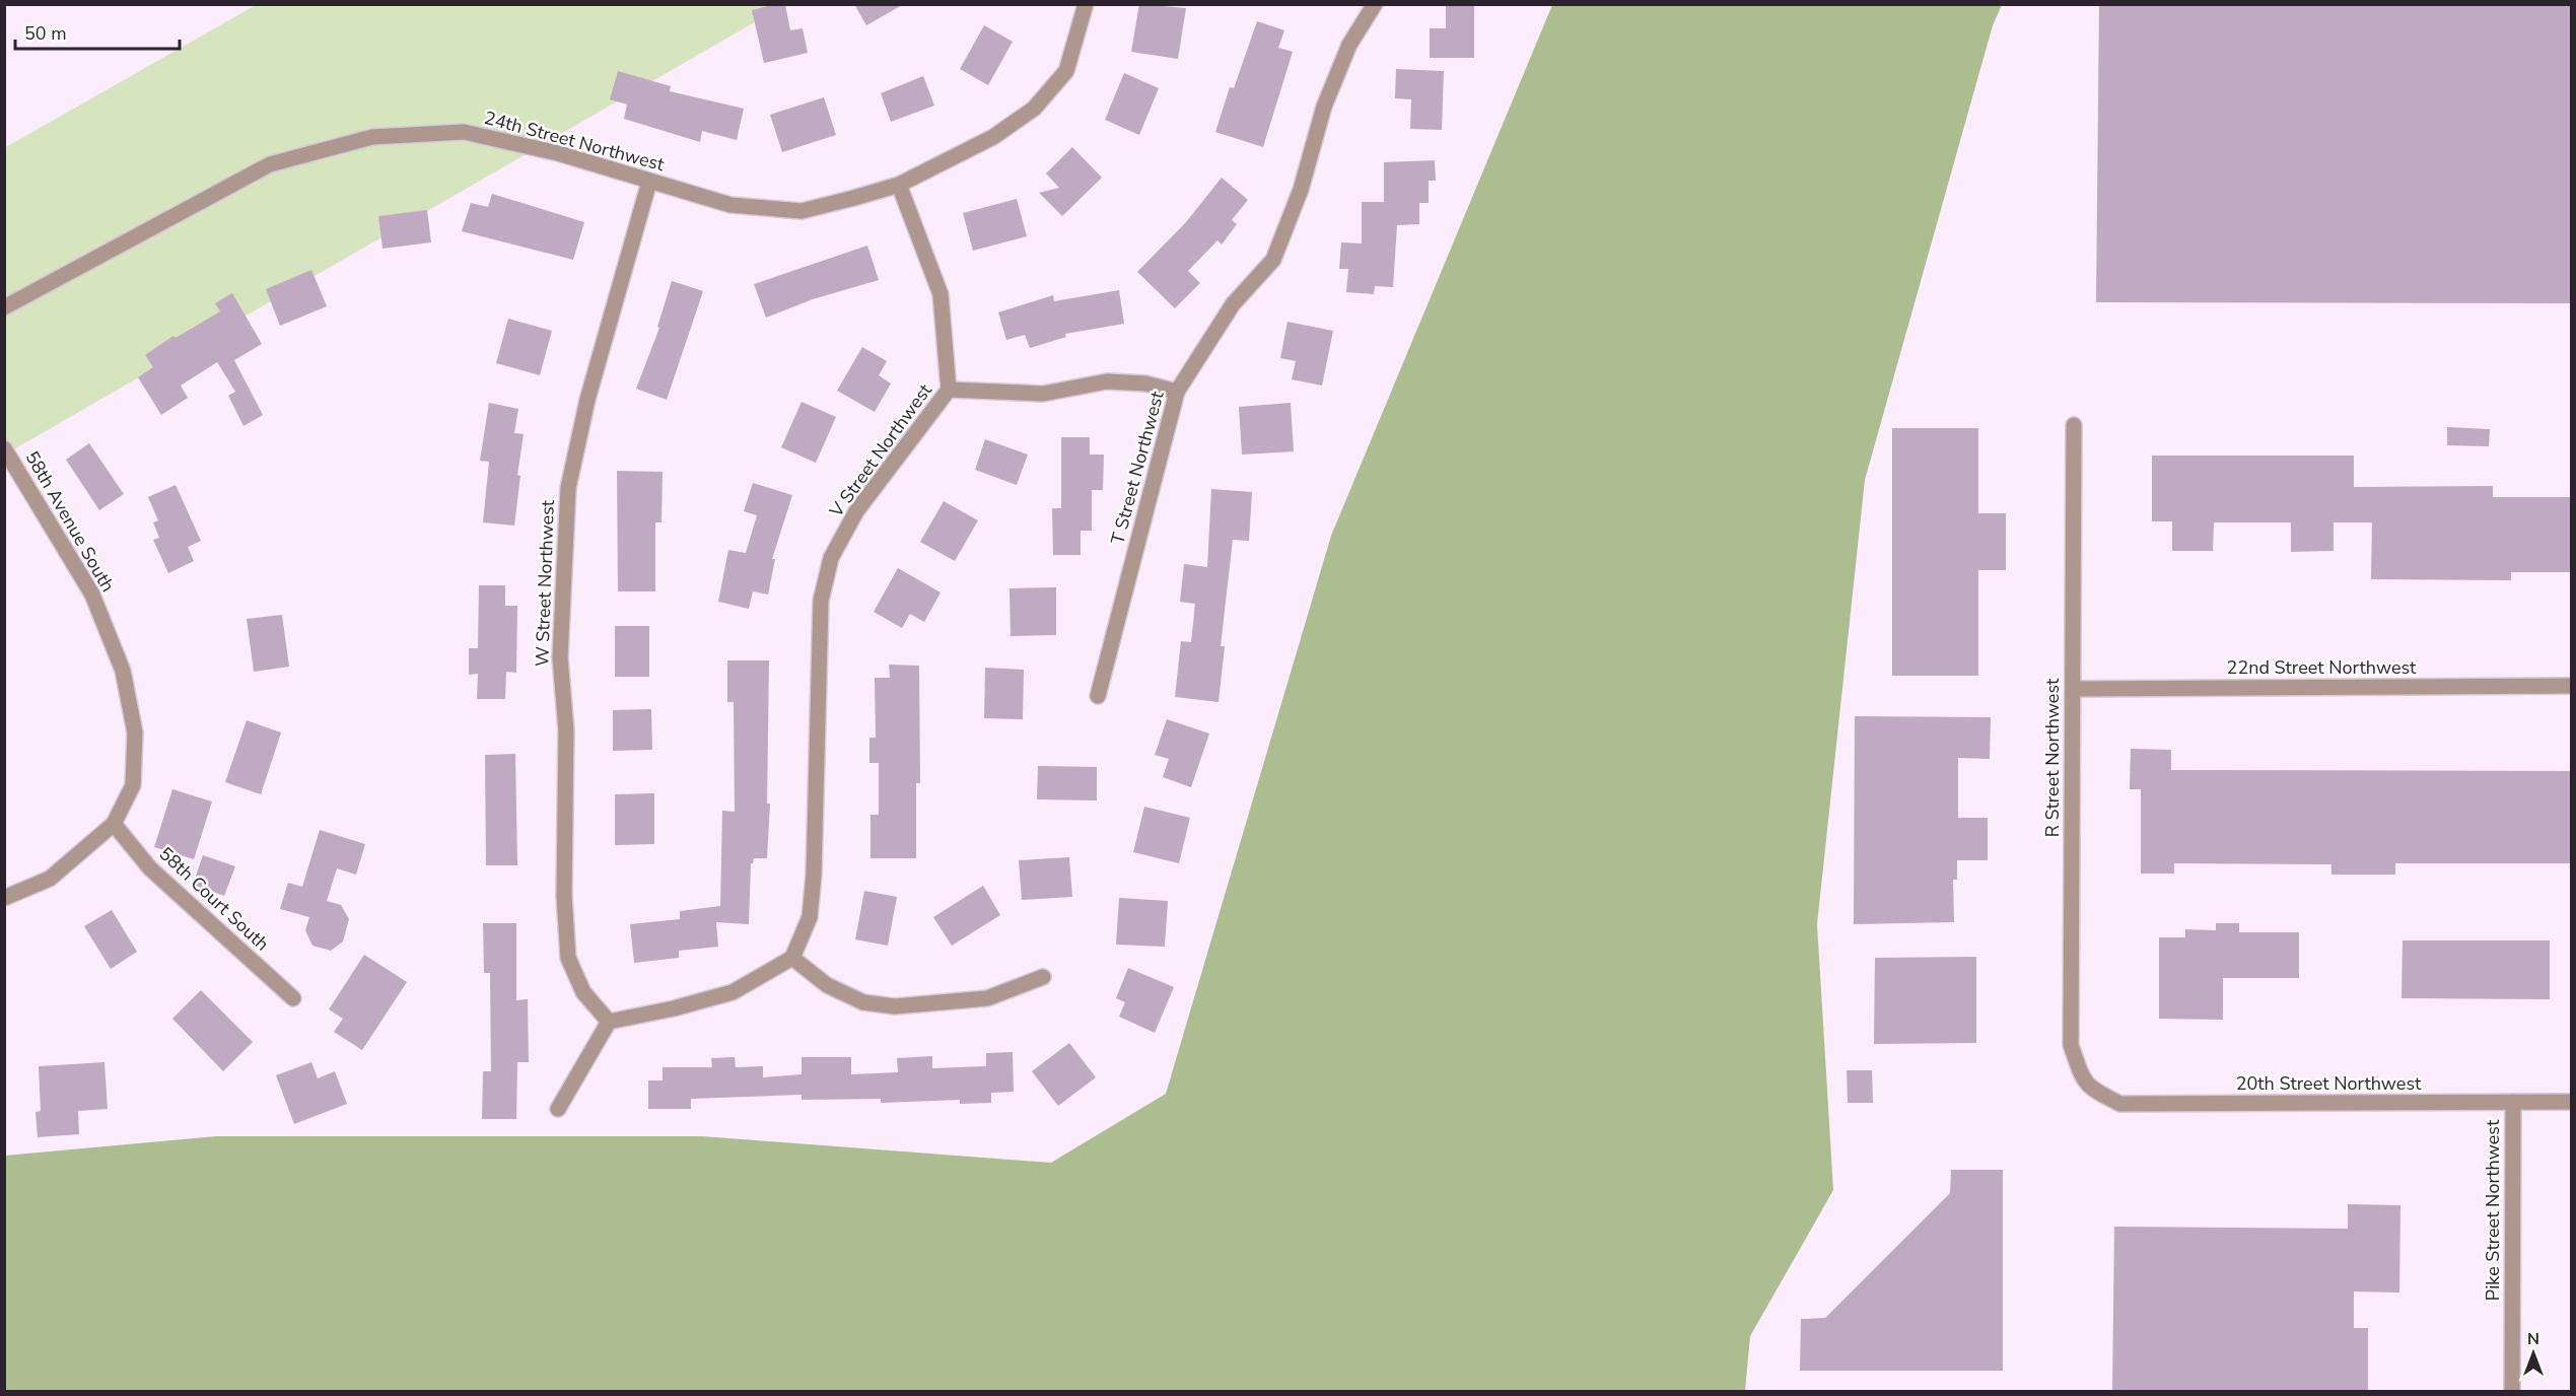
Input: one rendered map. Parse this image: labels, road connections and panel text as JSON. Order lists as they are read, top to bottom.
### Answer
{
  "streets": {
    "street": [
      "24th Street Northwest",
      "V Street Northwest",
      "T Street Northwest",
      "58th Avenue South",
      "W Street Northwest",
      "22nd Street Northwest",
      "R Street Northwest",
      "58th Court South",
      "20th Street Northwest",
      "Pike Street Northwest"
    ]
  },
  "crossings": [
    ["24th Street Northwest", "V Street Northwest"],
    ["24th Street Northwest", "W Street Northwest"],
    ["58th Avenue South", "58th Court South"],
    ["22nd Street Northwest", "R Street Northwest"],
    ["R Street Northwest", "20th Street Northwest"],
    ["20th Street Northwest", "Pike Street Northwest"]
  ],
  "scale_bar": "50 m",
  "north": "top"
}
